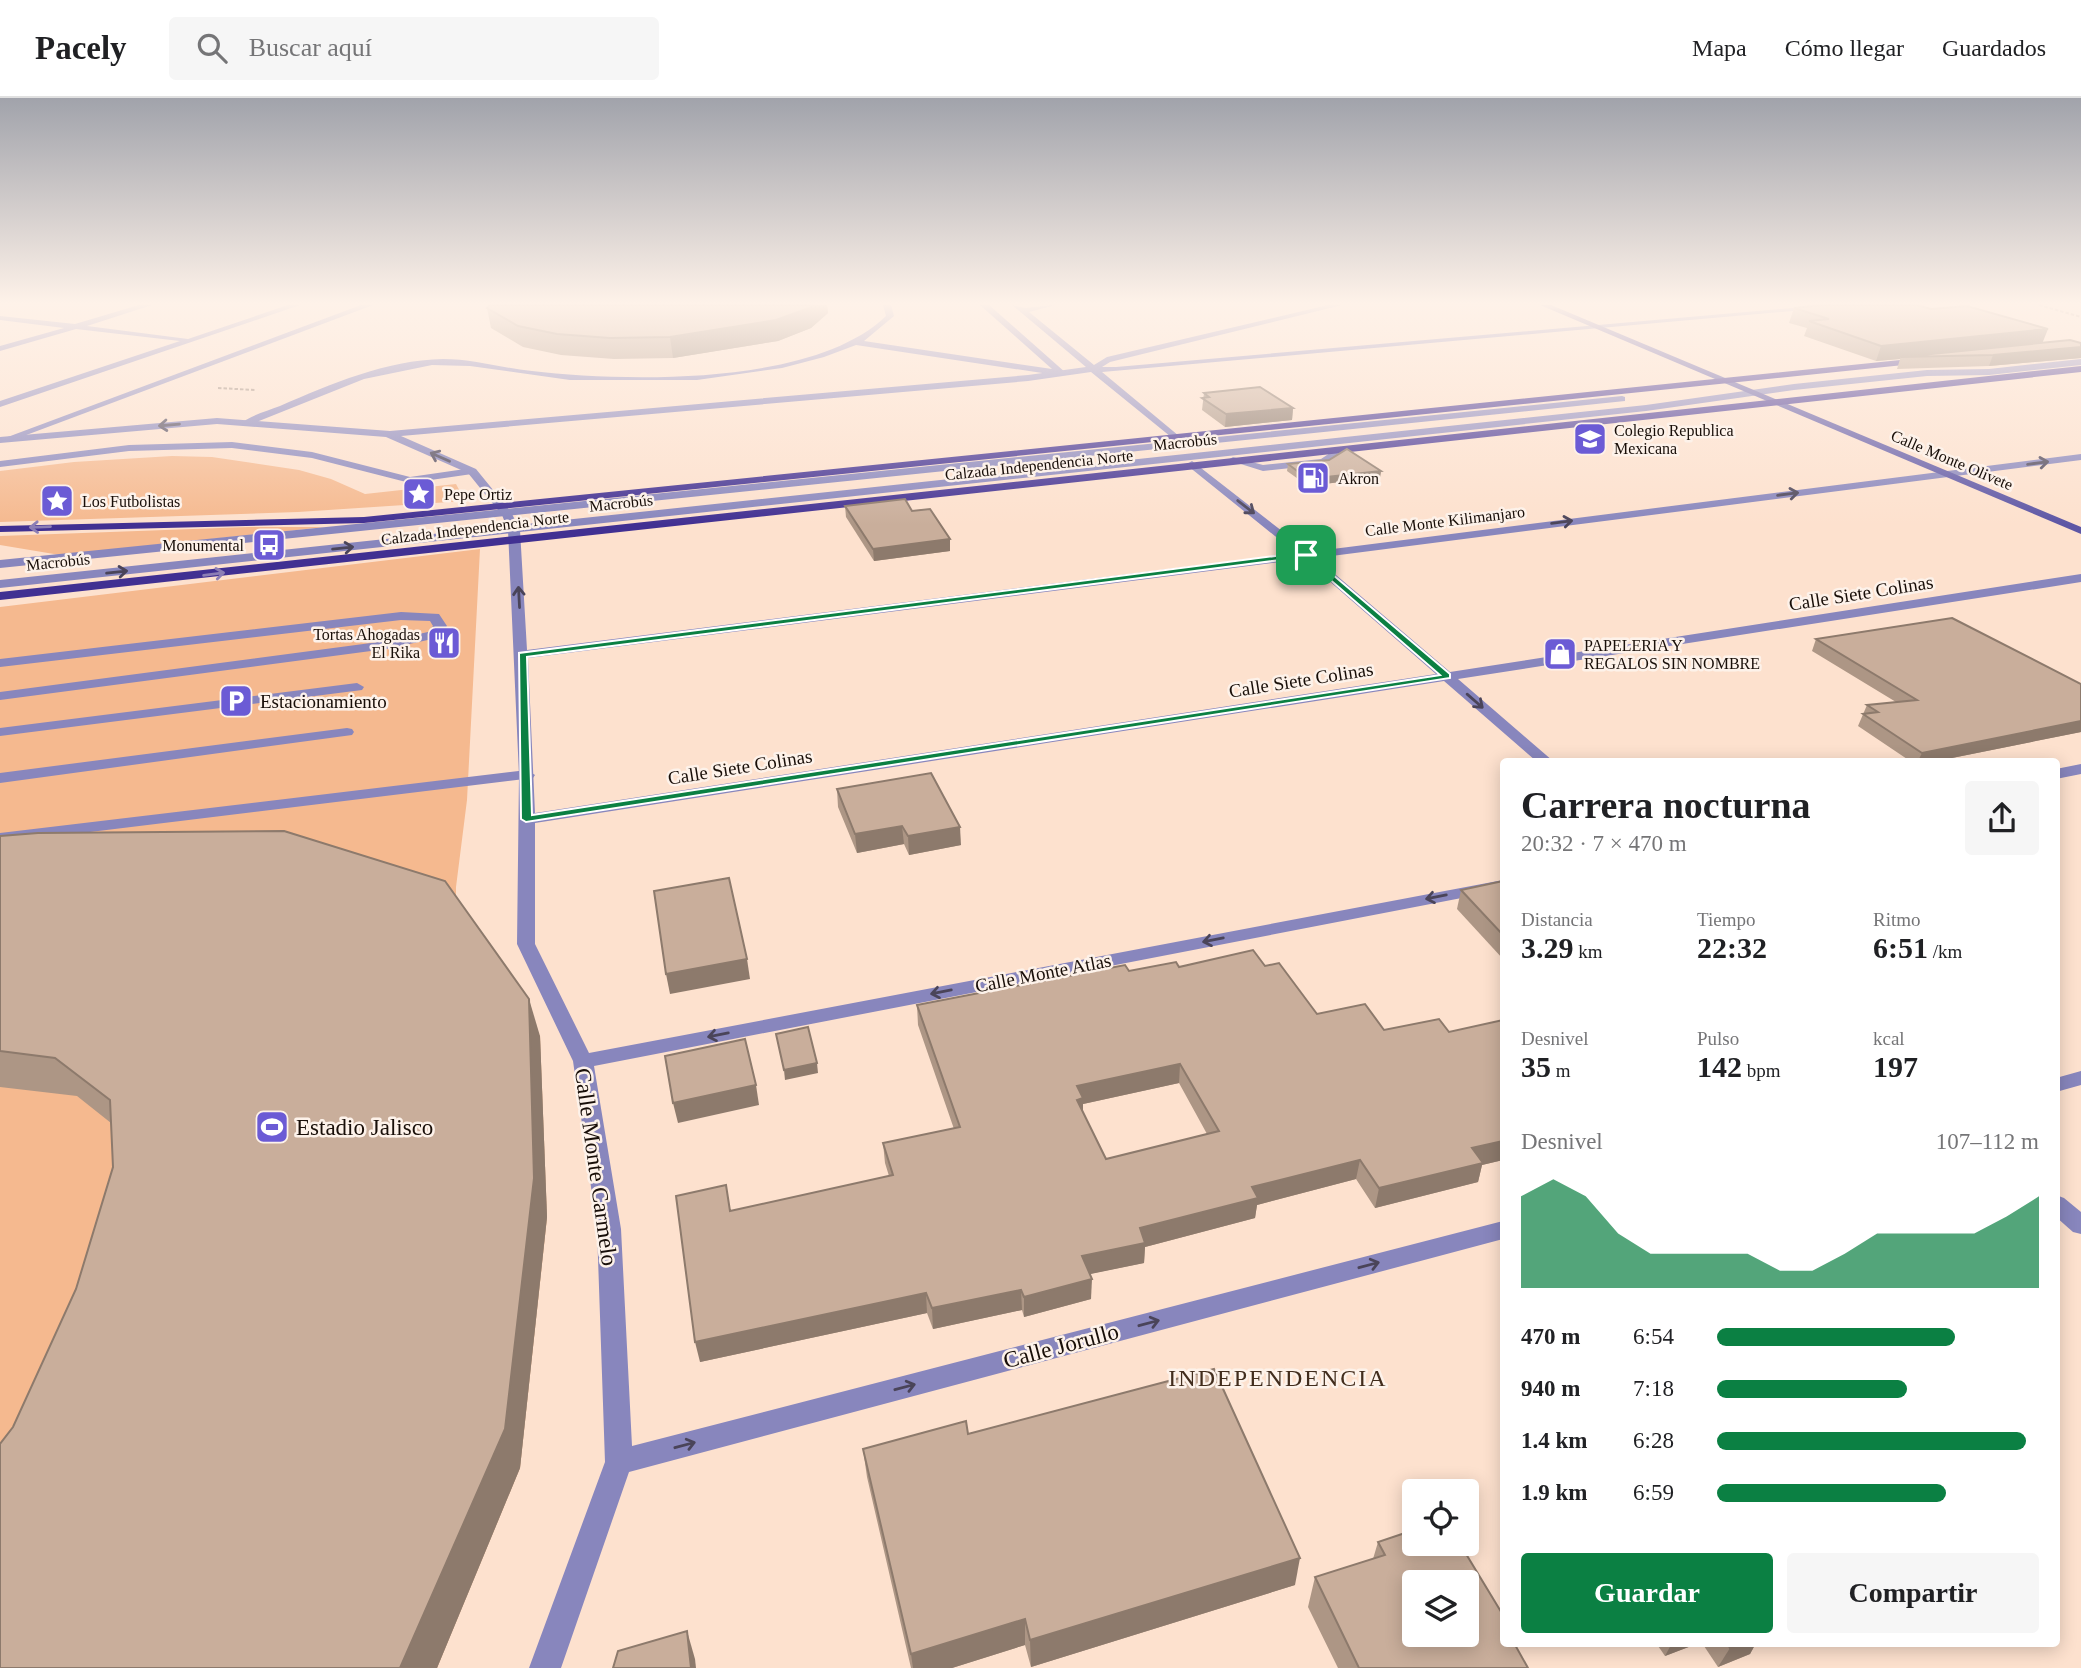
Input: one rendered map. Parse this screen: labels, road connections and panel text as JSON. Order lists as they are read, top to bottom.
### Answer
{
  "streets": {
    "main road": ["Calzada Independencia Norte"],
    "street": [
      "Macrobús",
      "Calle Monte Olivete",
      "Calle Monte Kilimanjaro",
      "Calle Siete Colinas",
      "Calle Monte Atlas",
      "Calle Monte Carmelo",
      "Calle Jorullo"
    ]
  },
  "crossings": [
    ["Macrobús", "Calle Monte Olivete"],
    ["Macrobús", "Calzada Independencia Norte"],
    ["Macrobús", "Calle Monte Carmelo"],
    ["Calle Monte Olivete", "Calzada Independencia Norte"],
    ["Calle Monte Olivete", "Calle Monte Kilimanjaro"],
    ["Calzada Independencia Norte", "Calle Monte Carmelo"],
    ["Calle Monte Kilimanjaro", "Calle Monte Carmelo"],
    ["Calle Siete Colinas", "Calle Monte Carmelo"],
    ["Calle Monte Atlas", "Calle Monte Carmelo"],
    ["Calle Monte Carmelo", "Calle Jorullo"]
  ],
  "one_way": ["Calle Monte Kilimanjaro", "Calle Monte Atlas", "Calle Jorullo"],
  "districts": ["INDEPENDENCIA"],
  "places": {
    "school or university": ["Colegio Republica Mexicana"],
    "fuel station": ["Akron"],
    "place": ["Pepe Ortiz", "Los Futbolistas"],
    "bus stop": ["Monumental"],
    "restaurant": ["Tortas Ahogadas El Rika"],
    "shop": ["PAPELERIA Y REGALOS SIN NOMBRE"],
    "parking": ["Estacionamiento"],
    "sports": ["Estadio Jalisco"]
  },
  "page": {
    "header": "Pacely",
    "search": "Buscar aquí",
    "nav": ["Mapa", "Cómo llegar", "Guardados"],
    "heading": ["Carrera nocturna", "20:32 · 7 × 470 m"],
    "stats": [
      ["Distancia", "3.29 km"],
      ["Tiempo", "22:32"],
      ["Ritmo", "6:51 /km"],
      ["Desnivel", "35 m"],
      ["Pulso", "142 bpm"],
      ["kcal", "197"]
    ],
    "chart": ["Desnivel", "107–112 m"],
    "list": [
      {
        "name": "470 m",
        "note": "6:54"
      },
      {
        "name": "940 m",
        "note": "7:18"
      },
      {
        "name": "1.4 km",
        "note": "6:28"
      },
      {
        "name": "1.9 km",
        "note": "6:59"
      }
    ],
    "buttons": ["Guardar", "Compartir"]
  }
}
